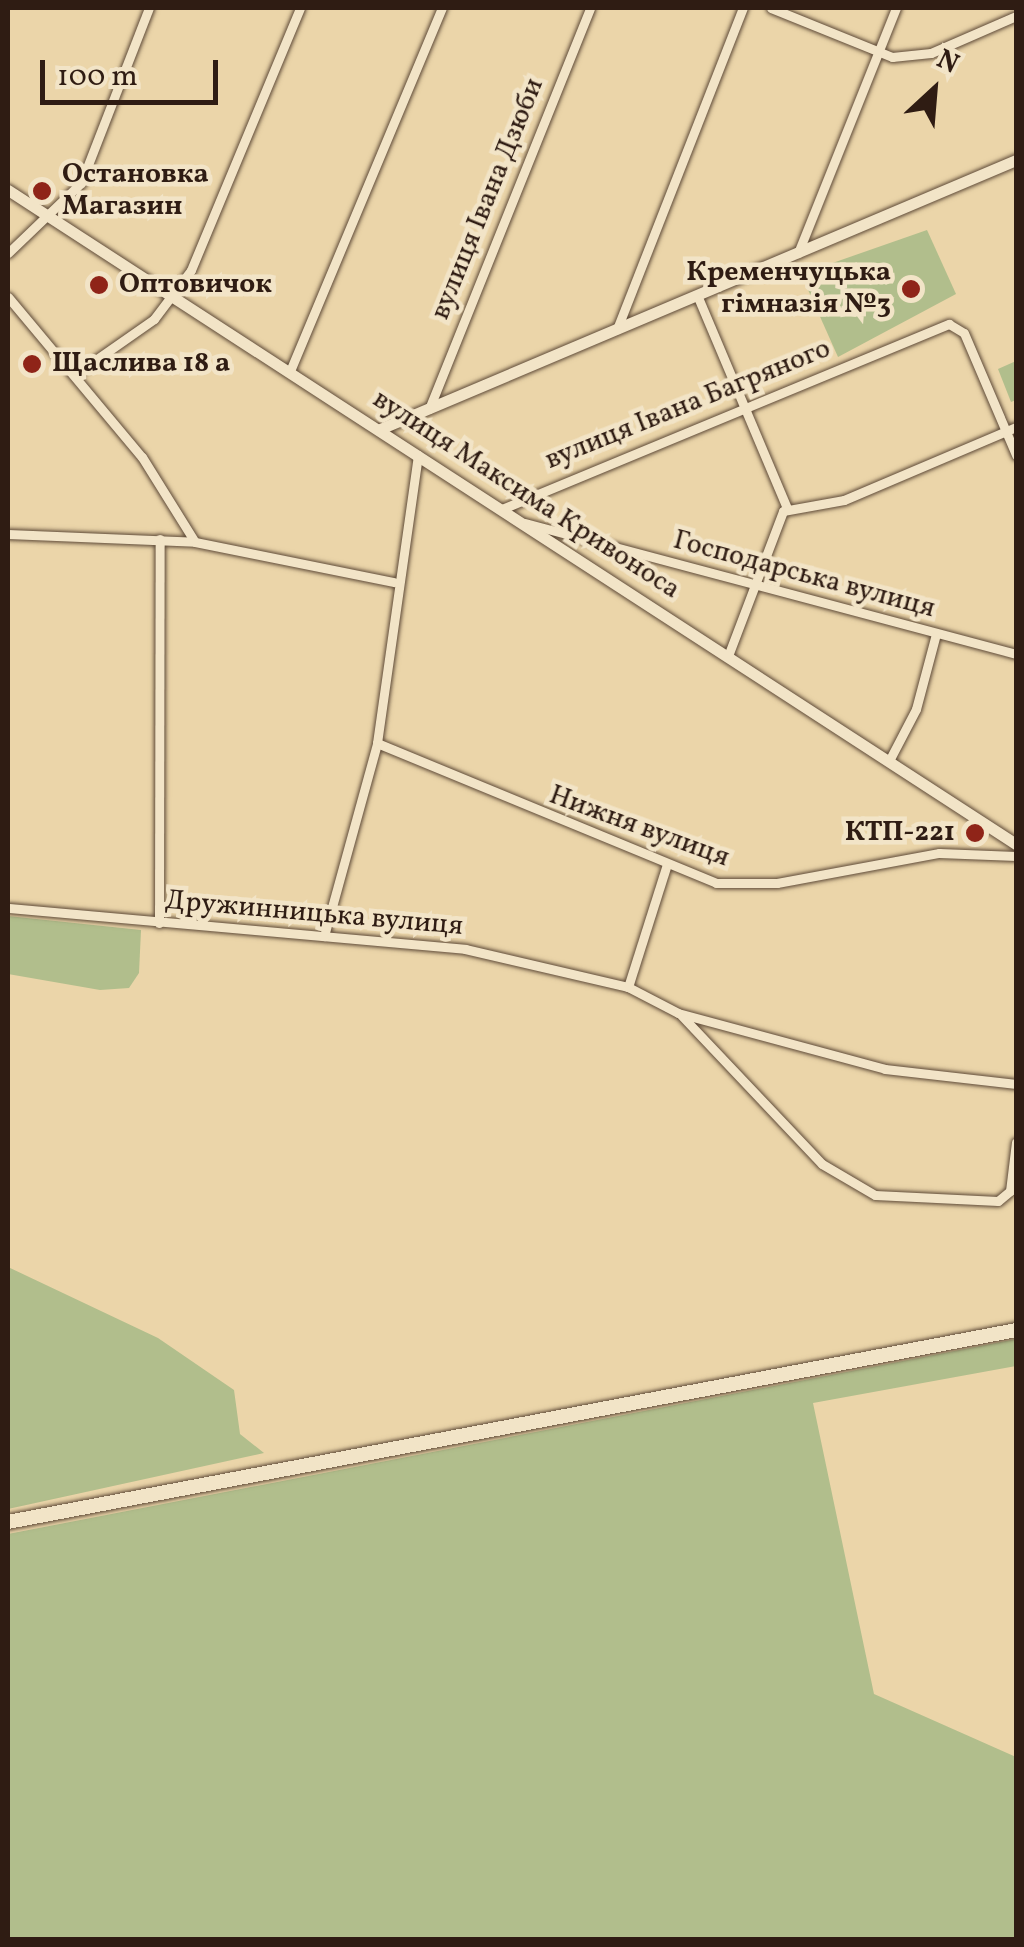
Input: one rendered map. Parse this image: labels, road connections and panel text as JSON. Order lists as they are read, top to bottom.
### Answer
{
  "streets": {
    "street": [
      "вулиця Івана Дзюби",
      "вулиця Івана Багряного",
      "вулиця Максима Кривоноса",
      "Господарська вулиця",
      "Нижня вулиця",
      "Дружинницька вулиця"
    ]
  },
  "crossings": [
    ["вулиця Івана Багряного", "вулиця Максима Кривоноса"],
    ["вулиця Максима Кривоноса", "Господарська вулиця"]
  ],
  "places": [
    "Остановка Магазин",
    "Оптовичок",
    "Кременчуцька гімназія №3",
    "Щаслива 18 а",
    "КТП-221"
  ],
  "scale_bar": "100 m",
  "north": "top right"
}
